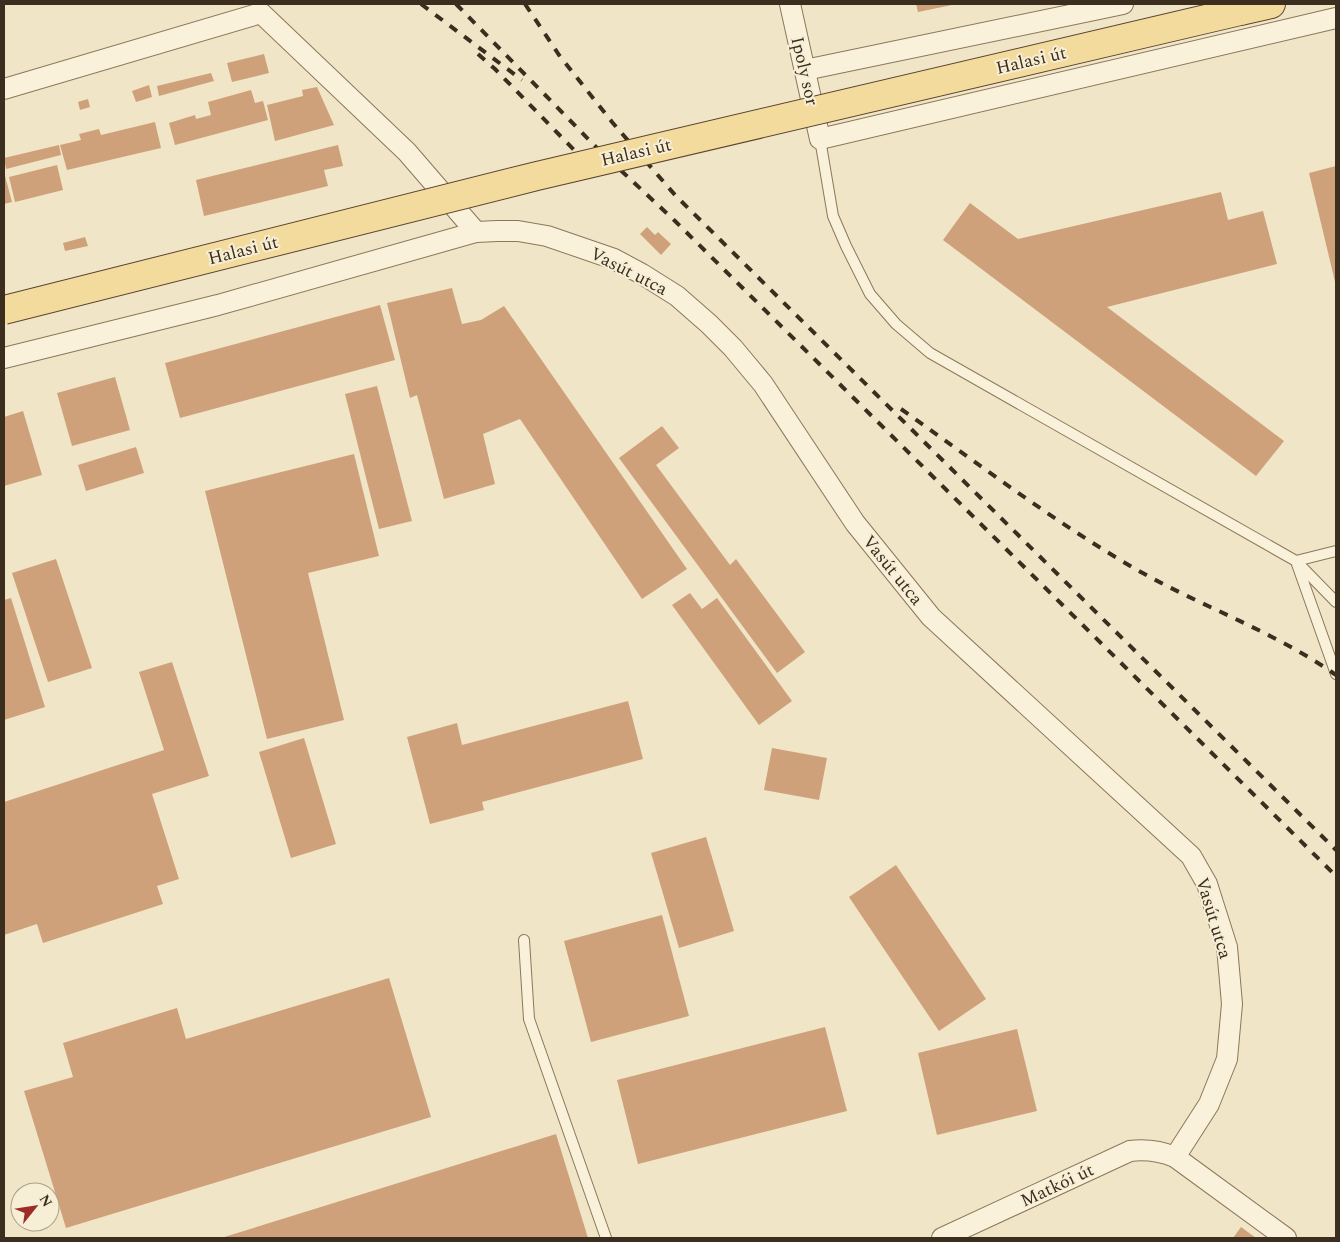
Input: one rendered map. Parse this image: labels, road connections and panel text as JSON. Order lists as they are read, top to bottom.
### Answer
{
  "streets": {
    "main road": ["Halasi út"],
    "street": ["Ipoly sor", "Vasút utca", "Matkói út"]
  },
  "crossings": [
    ["Vasút utca", "Matkói út"]
  ],
  "north": "top right"
}
